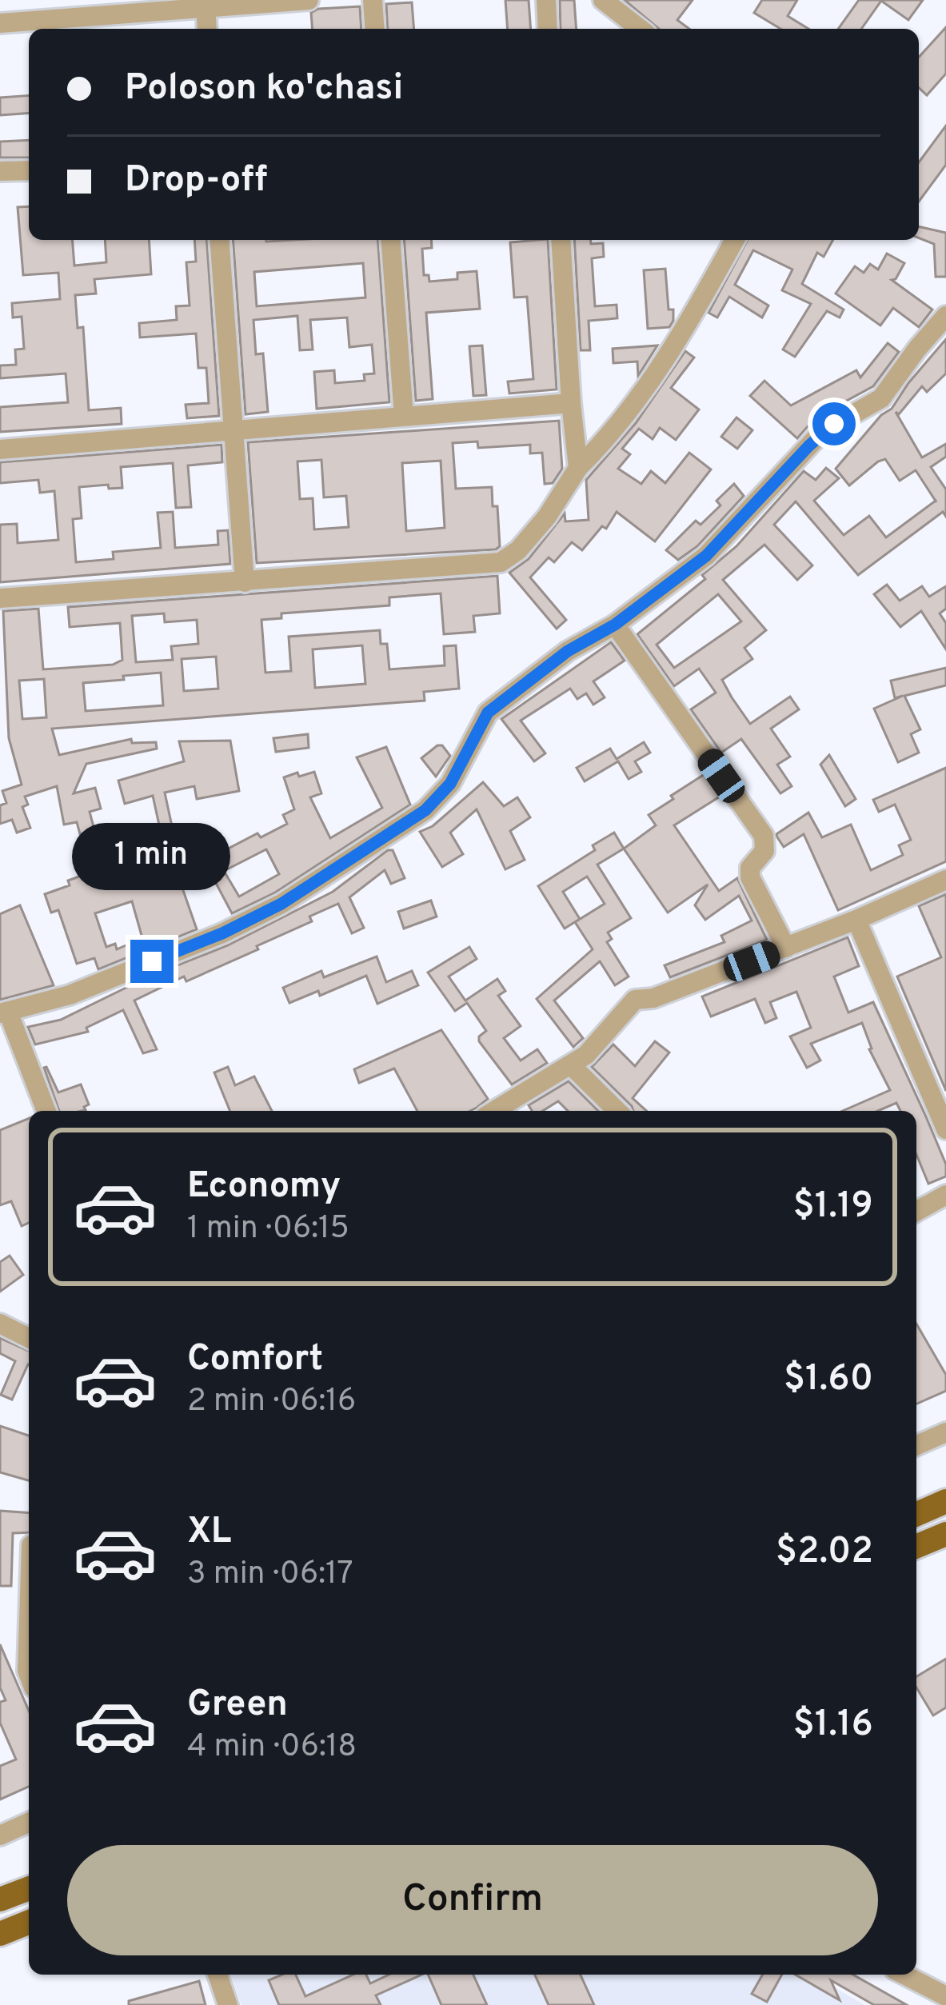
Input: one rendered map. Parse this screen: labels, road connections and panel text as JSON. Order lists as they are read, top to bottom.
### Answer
{
  "page": {
    "banner": ["Poloson ko'chasi", "Drop-off"],
    "bubble": "1 min",
    "list": [
      {
        "name": "Economy",
        "note": "1 min · 06:15",
        "value": "$1.19"
      },
      {
        "name": "Comfort",
        "note": "2 min · 06:16",
        "value": "$1.60"
      },
      {
        "name": "XL",
        "note": "3 min · 06:17",
        "value": "$2.02"
      },
      {
        "name": "Green",
        "note": "4 min · 06:18",
        "value": "$1.16"
      }
    ],
    "buttons": "Confirm"
  }
}
